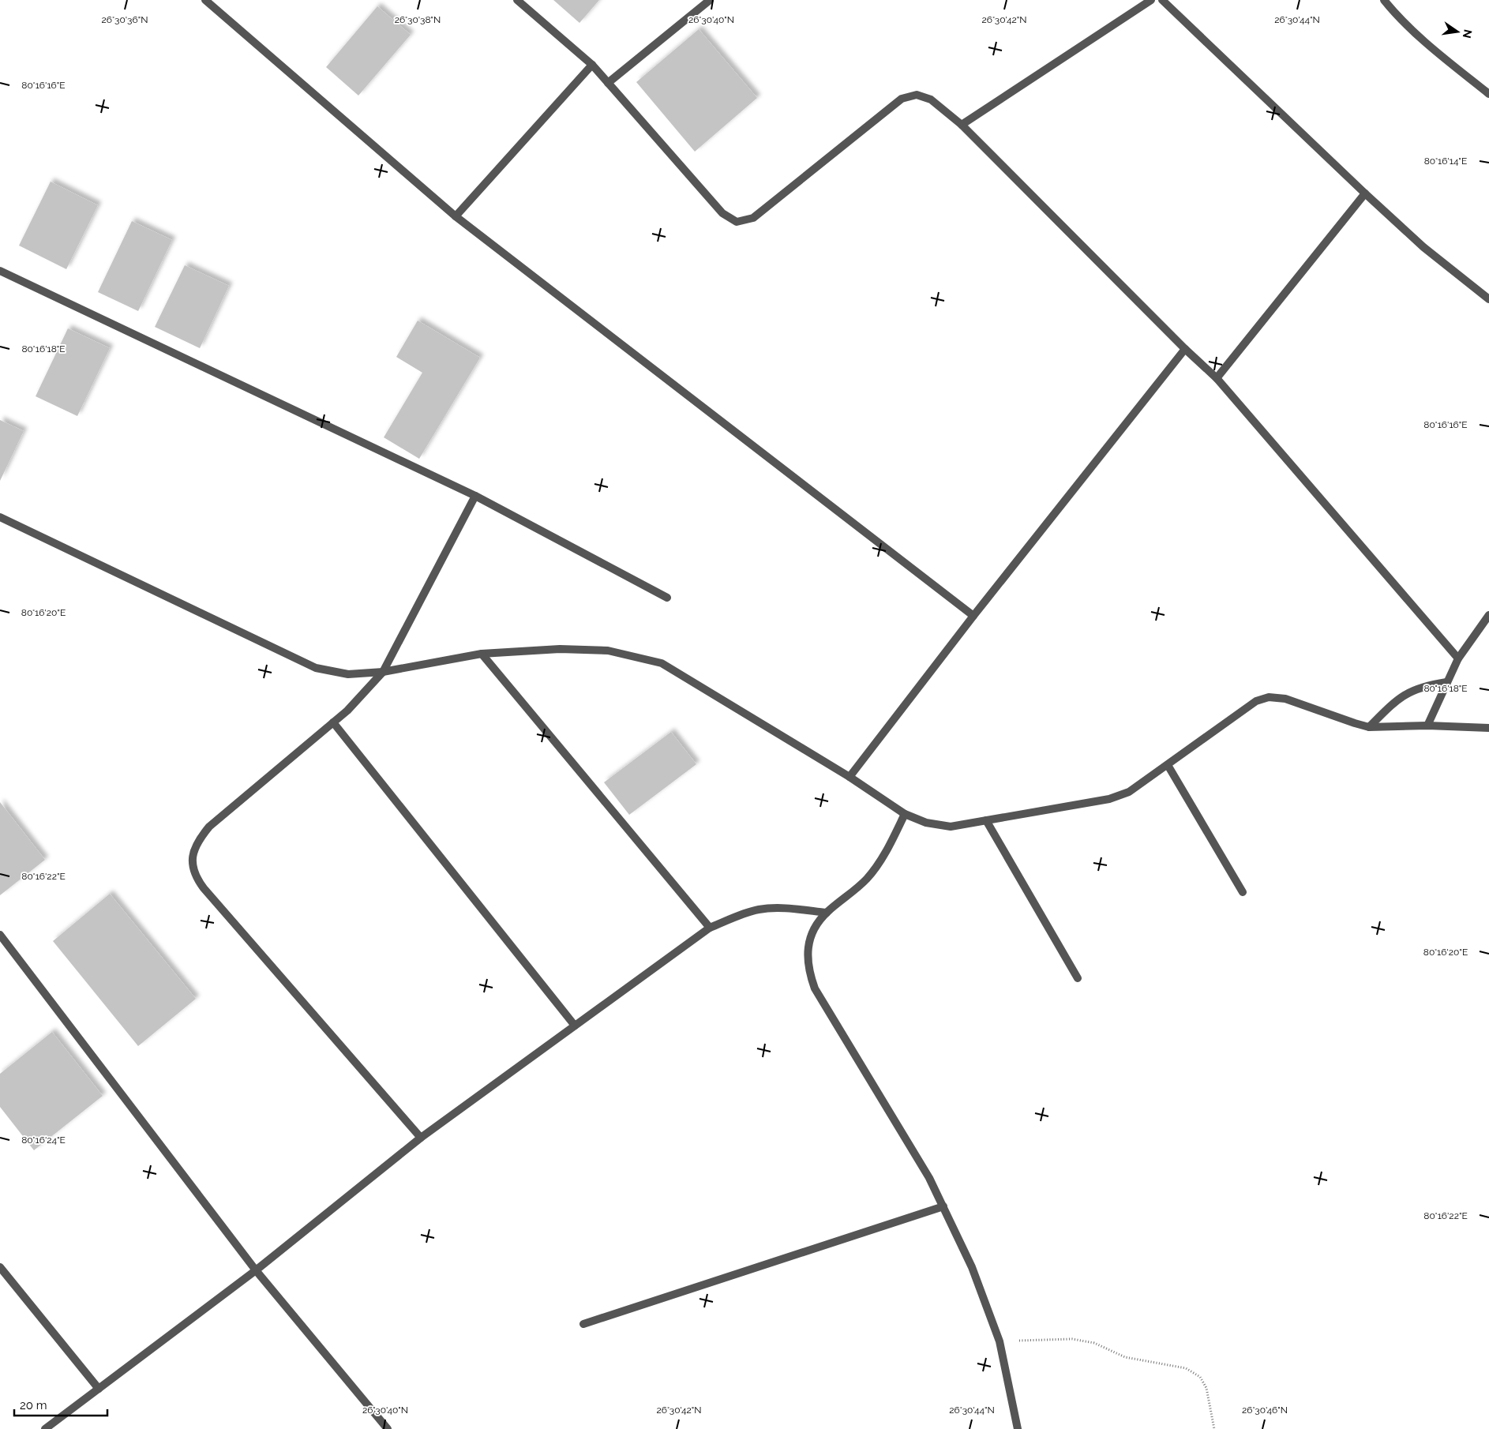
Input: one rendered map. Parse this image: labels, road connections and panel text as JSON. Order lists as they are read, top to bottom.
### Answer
{
  "scale_bar": "20 m",
  "north": "right",
  "coordinates": [
    "26°30'36\"N",
    "26°30'38\"N",
    "26°30'40\"N",
    "26°30'42\"N",
    "26°30'44\"N",
    "80°16'16\"E",
    "80°16'14\"E",
    "80°16'18\"E",
    "80°16'20\"E",
    "80°16'22\"E",
    "80°16'24\"E",
    "26°30'46\"N"
  ]
}
